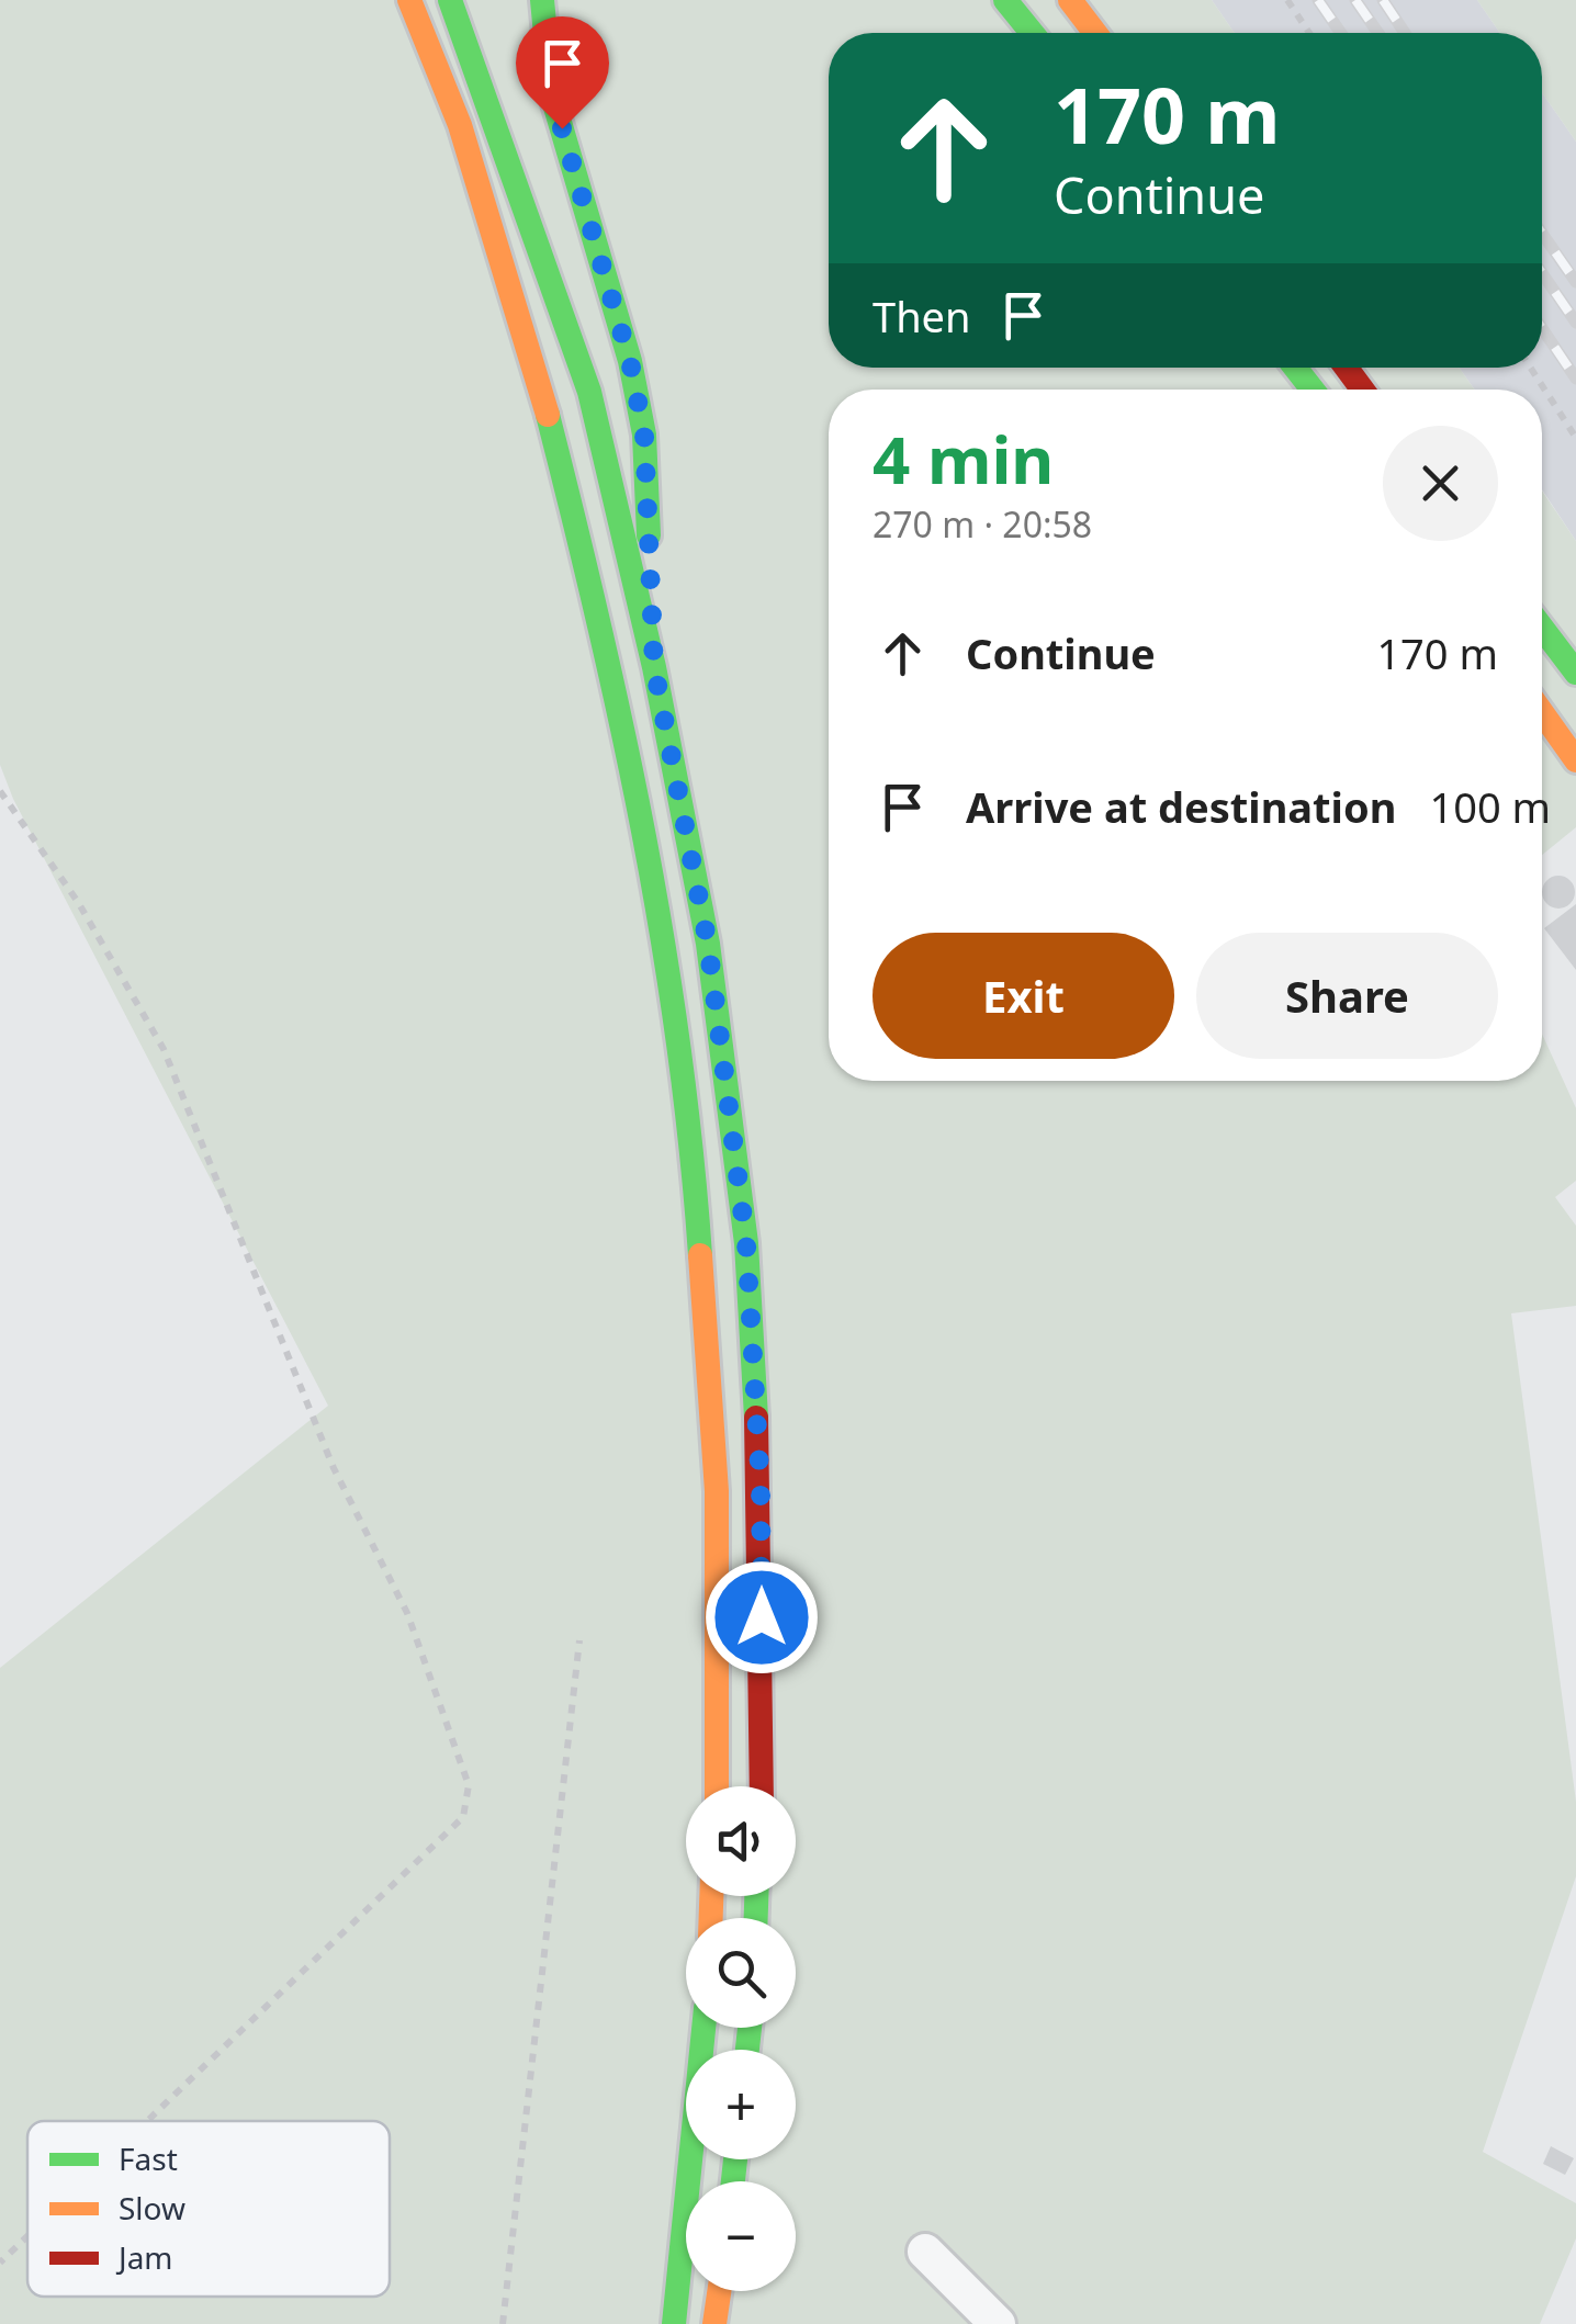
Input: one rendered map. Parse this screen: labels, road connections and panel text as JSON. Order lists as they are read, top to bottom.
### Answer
{
  "legend": ["Fast", "Slow", "Jam"],
  "page": {
    "turn": ["170 m", "Continue"],
    "then": "Then",
    "heading": ["4 min", "270 m · 20:58"],
    "list": [
      {
        "name": "Continue",
        "value": "170 m"
      },
      {
        "name": "Arrive at destination",
        "value": "100 m"
      }
    ],
    "buttons": ["Exit", "Share"],
    "map_buttons": ["+", "−"]
  }
}
